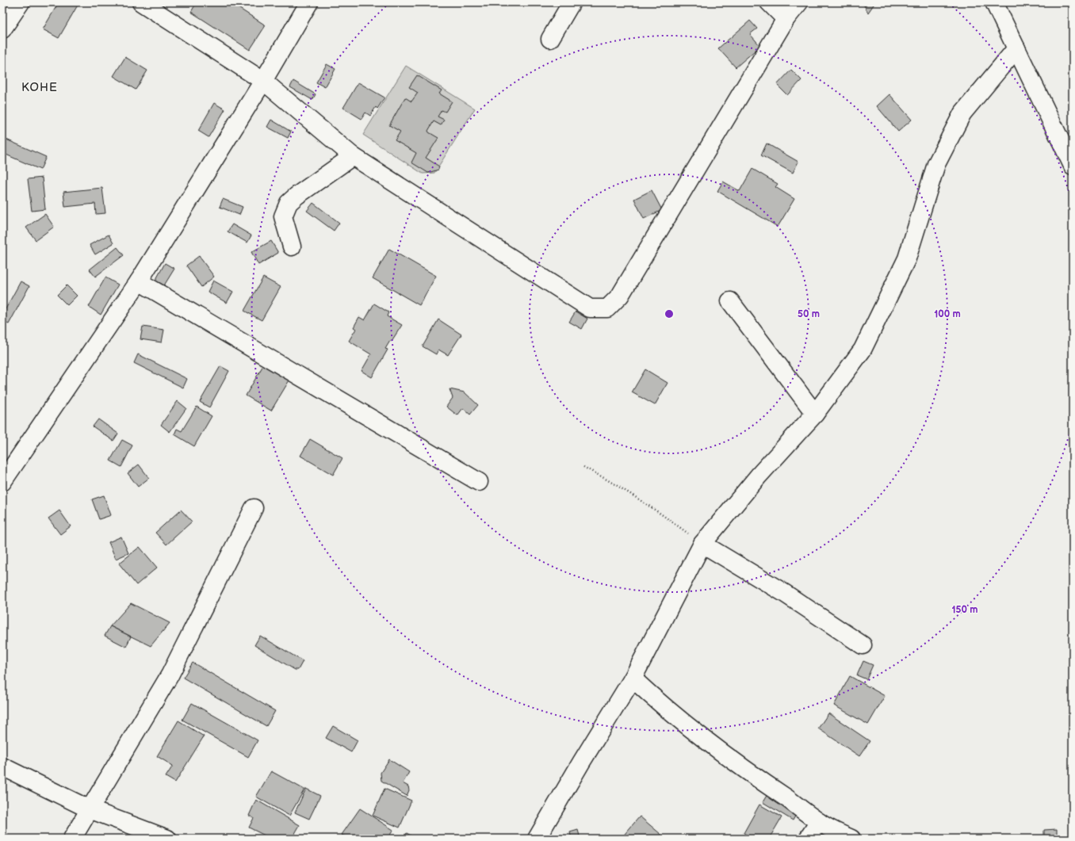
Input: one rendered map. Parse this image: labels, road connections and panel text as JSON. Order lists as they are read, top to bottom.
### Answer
{
  "districts": ["KOHE"],
  "rings": ["50 m", "100 m", "150 m"]
}
